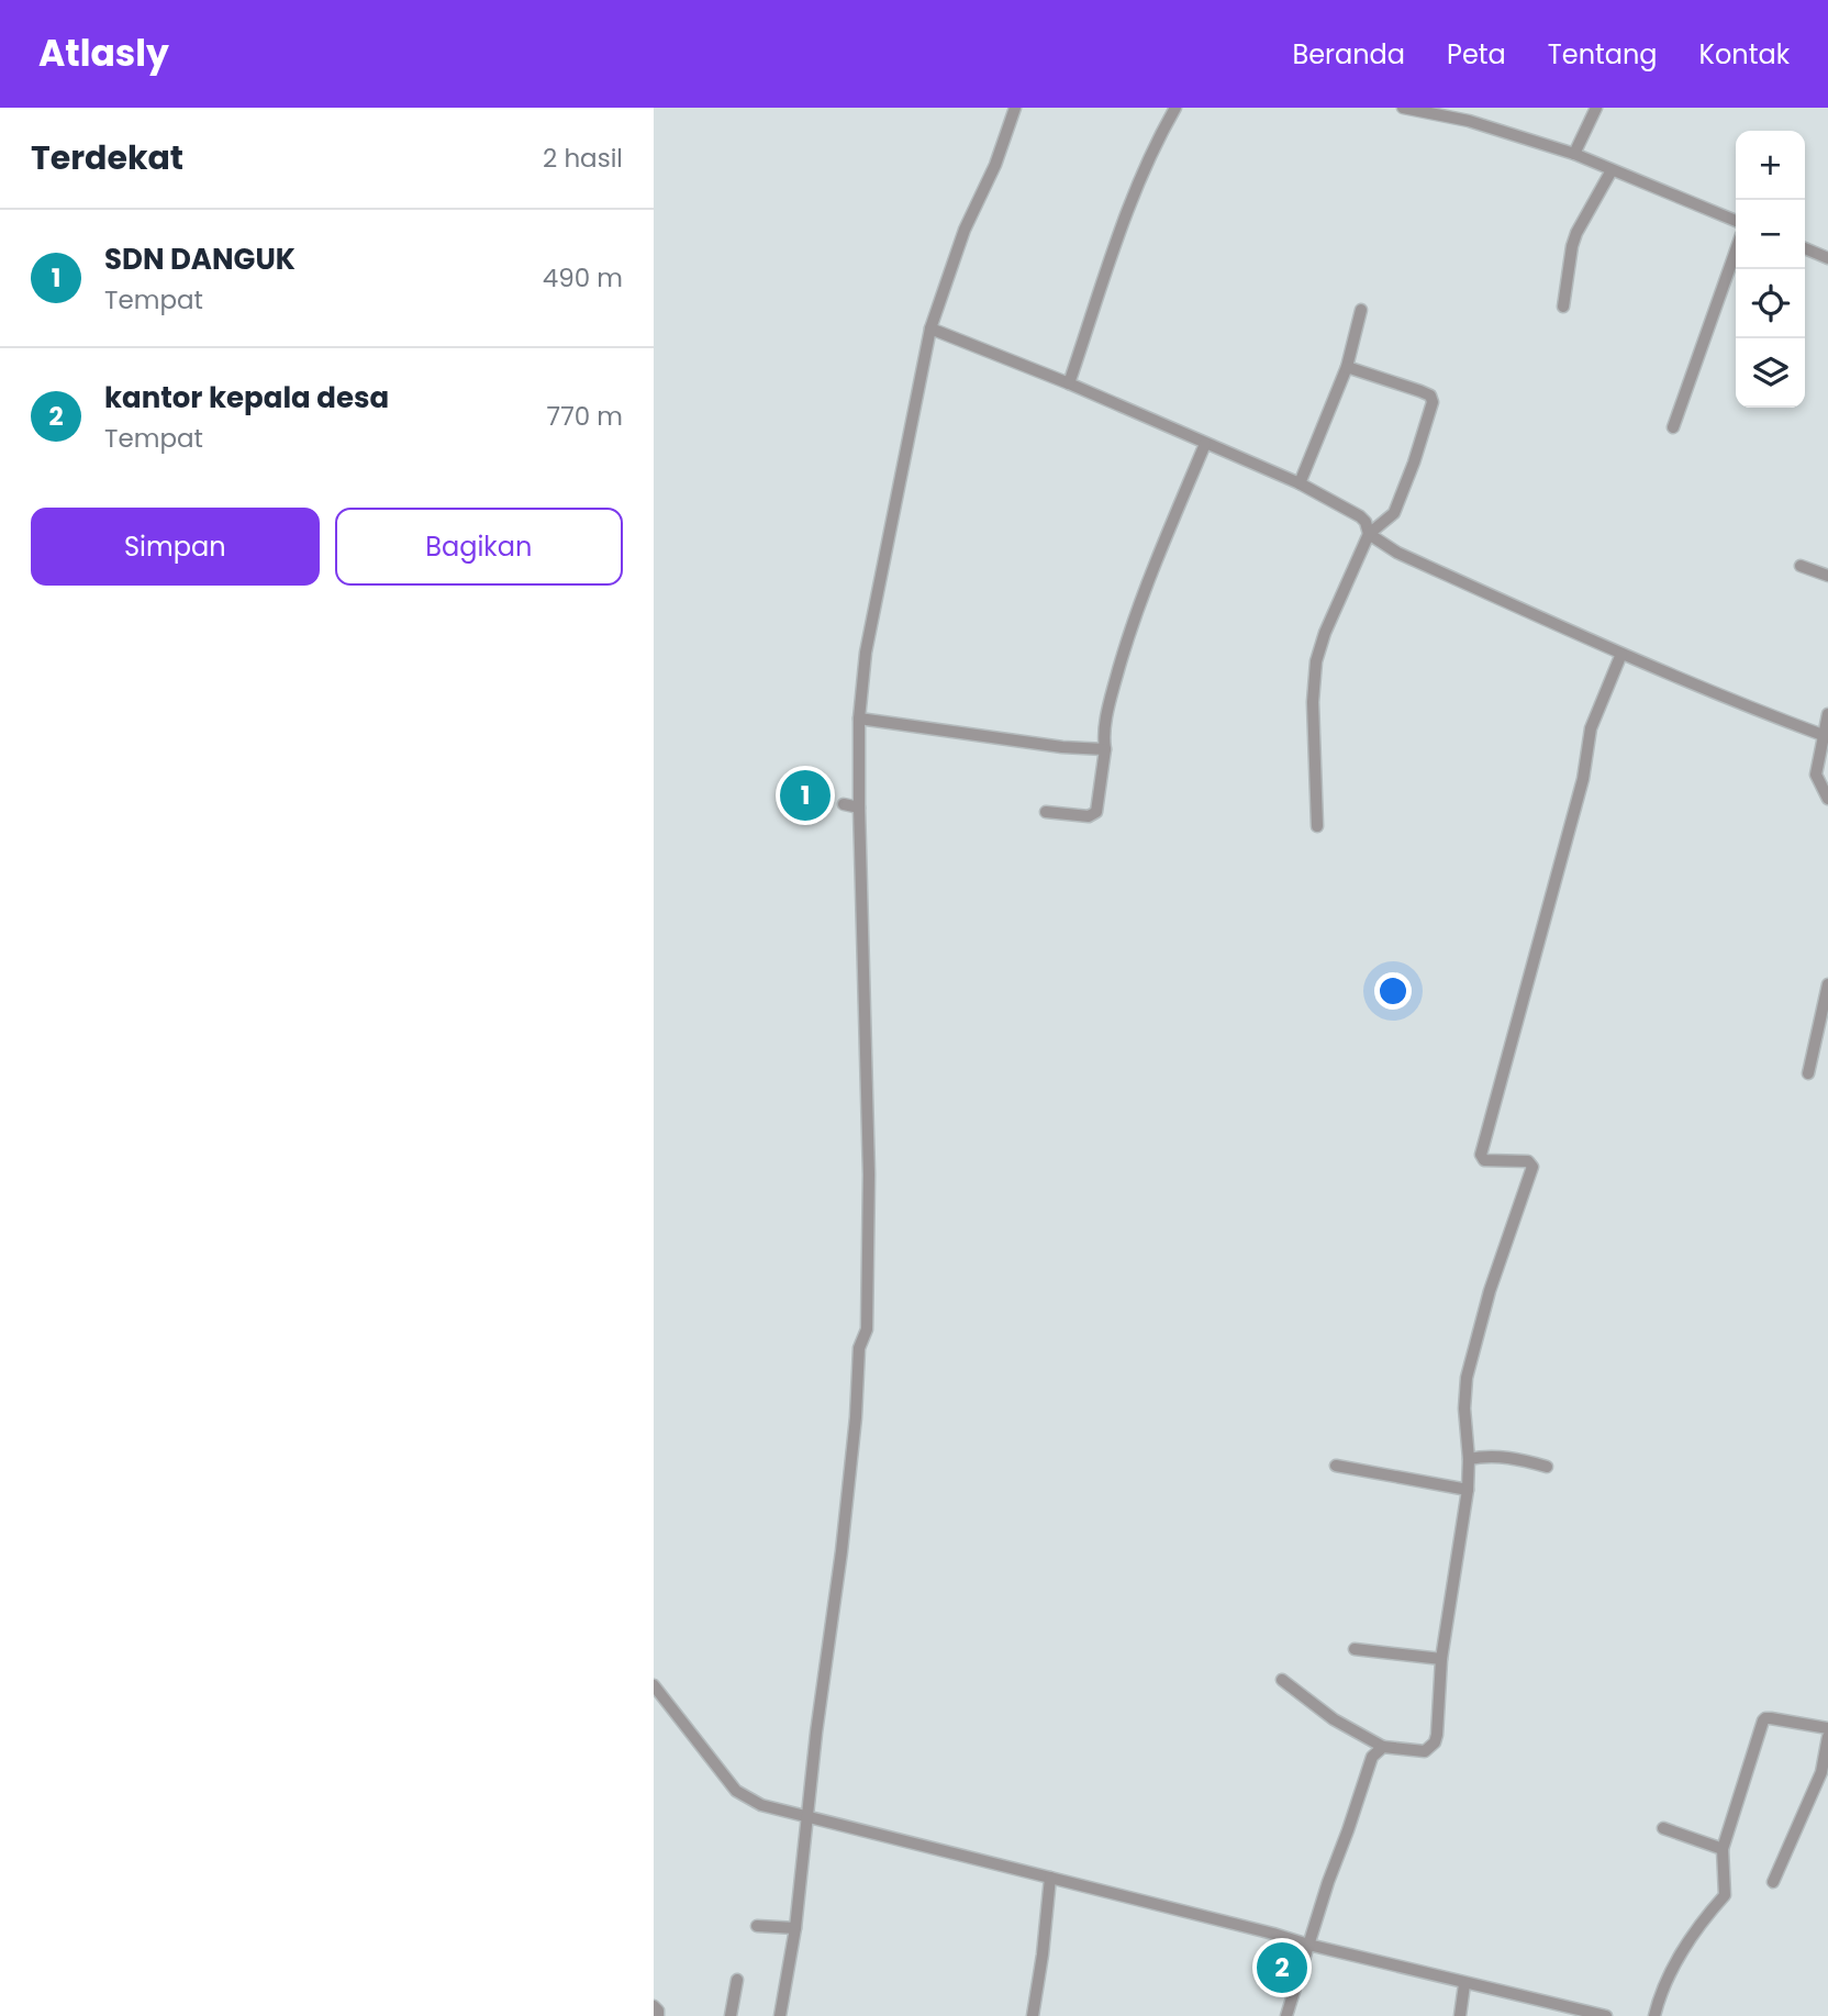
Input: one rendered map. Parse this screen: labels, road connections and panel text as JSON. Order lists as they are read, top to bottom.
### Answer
{
  "page": {
    "header": "Atlasly",
    "nav": [
      "Beranda",
      "Peta",
      "Tentang",
      "Kontak"
    ],
    "heading": ["Terdekat", "2 hasil"],
    "map_buttons": ["+", "−"],
    "list": [
      {
        "mark": "1",
        "name": "SDN DANGUK",
        "note": "Tempat",
        "value": "490 m"
      },
      {
        "mark": "2",
        "name": "kantor kepala desa",
        "note": "Tempat",
        "value": "770 m"
      }
    ],
    "buttons": ["Simpan", "Bagikan"],
    "pins": ["1", "2"]
  }
}
